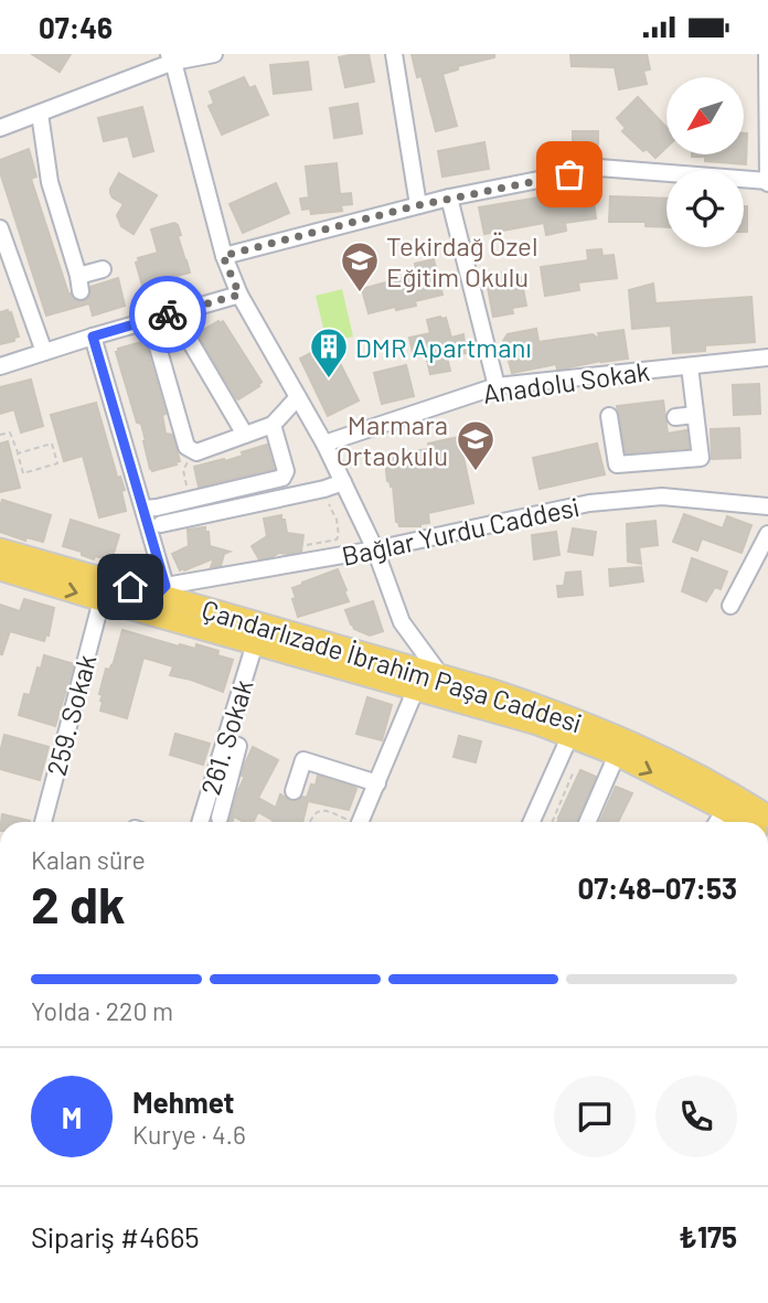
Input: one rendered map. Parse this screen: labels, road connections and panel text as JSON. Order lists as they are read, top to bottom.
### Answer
{
  "streets": {
    "main road": ["Çandarlızade İbrahim Paşa Caddesi"],
    "street": [
      "Anadolu Sokak",
      "Bağlar Yurdu Caddesi",
      "259. Sokak",
      "261. Sokak"
    ]
  },
  "crossings": [
    ["Bağlar Yurdu Caddesi", "Çandarlızade İbrahim Paşa Caddesi"],
    ["Çandarlızade İbrahim Paşa Caddesi", "259. Sokak"],
    ["Çandarlızade İbrahim Paşa Caddesi", "261. Sokak"]
  ],
  "places": {
    "school or university": ["Tekirdağ Özel Eğitim Okulu", "Marmara Ortaokulu"],
    "building": ["DMR Apartmanı"]
  },
  "north": "bottom left",
  "page": {
    "status": "07:46",
    "heading": ["2 dk", "Kalan süre", "07:48–07:53"],
    "panel": [
      "Mehmet",
      "Kurye · 4.6",
      "Sipariş #4665",
      "₺175"
    ],
    "bar": "Yolda · 220 m",
    "round": "M"
  }
}
